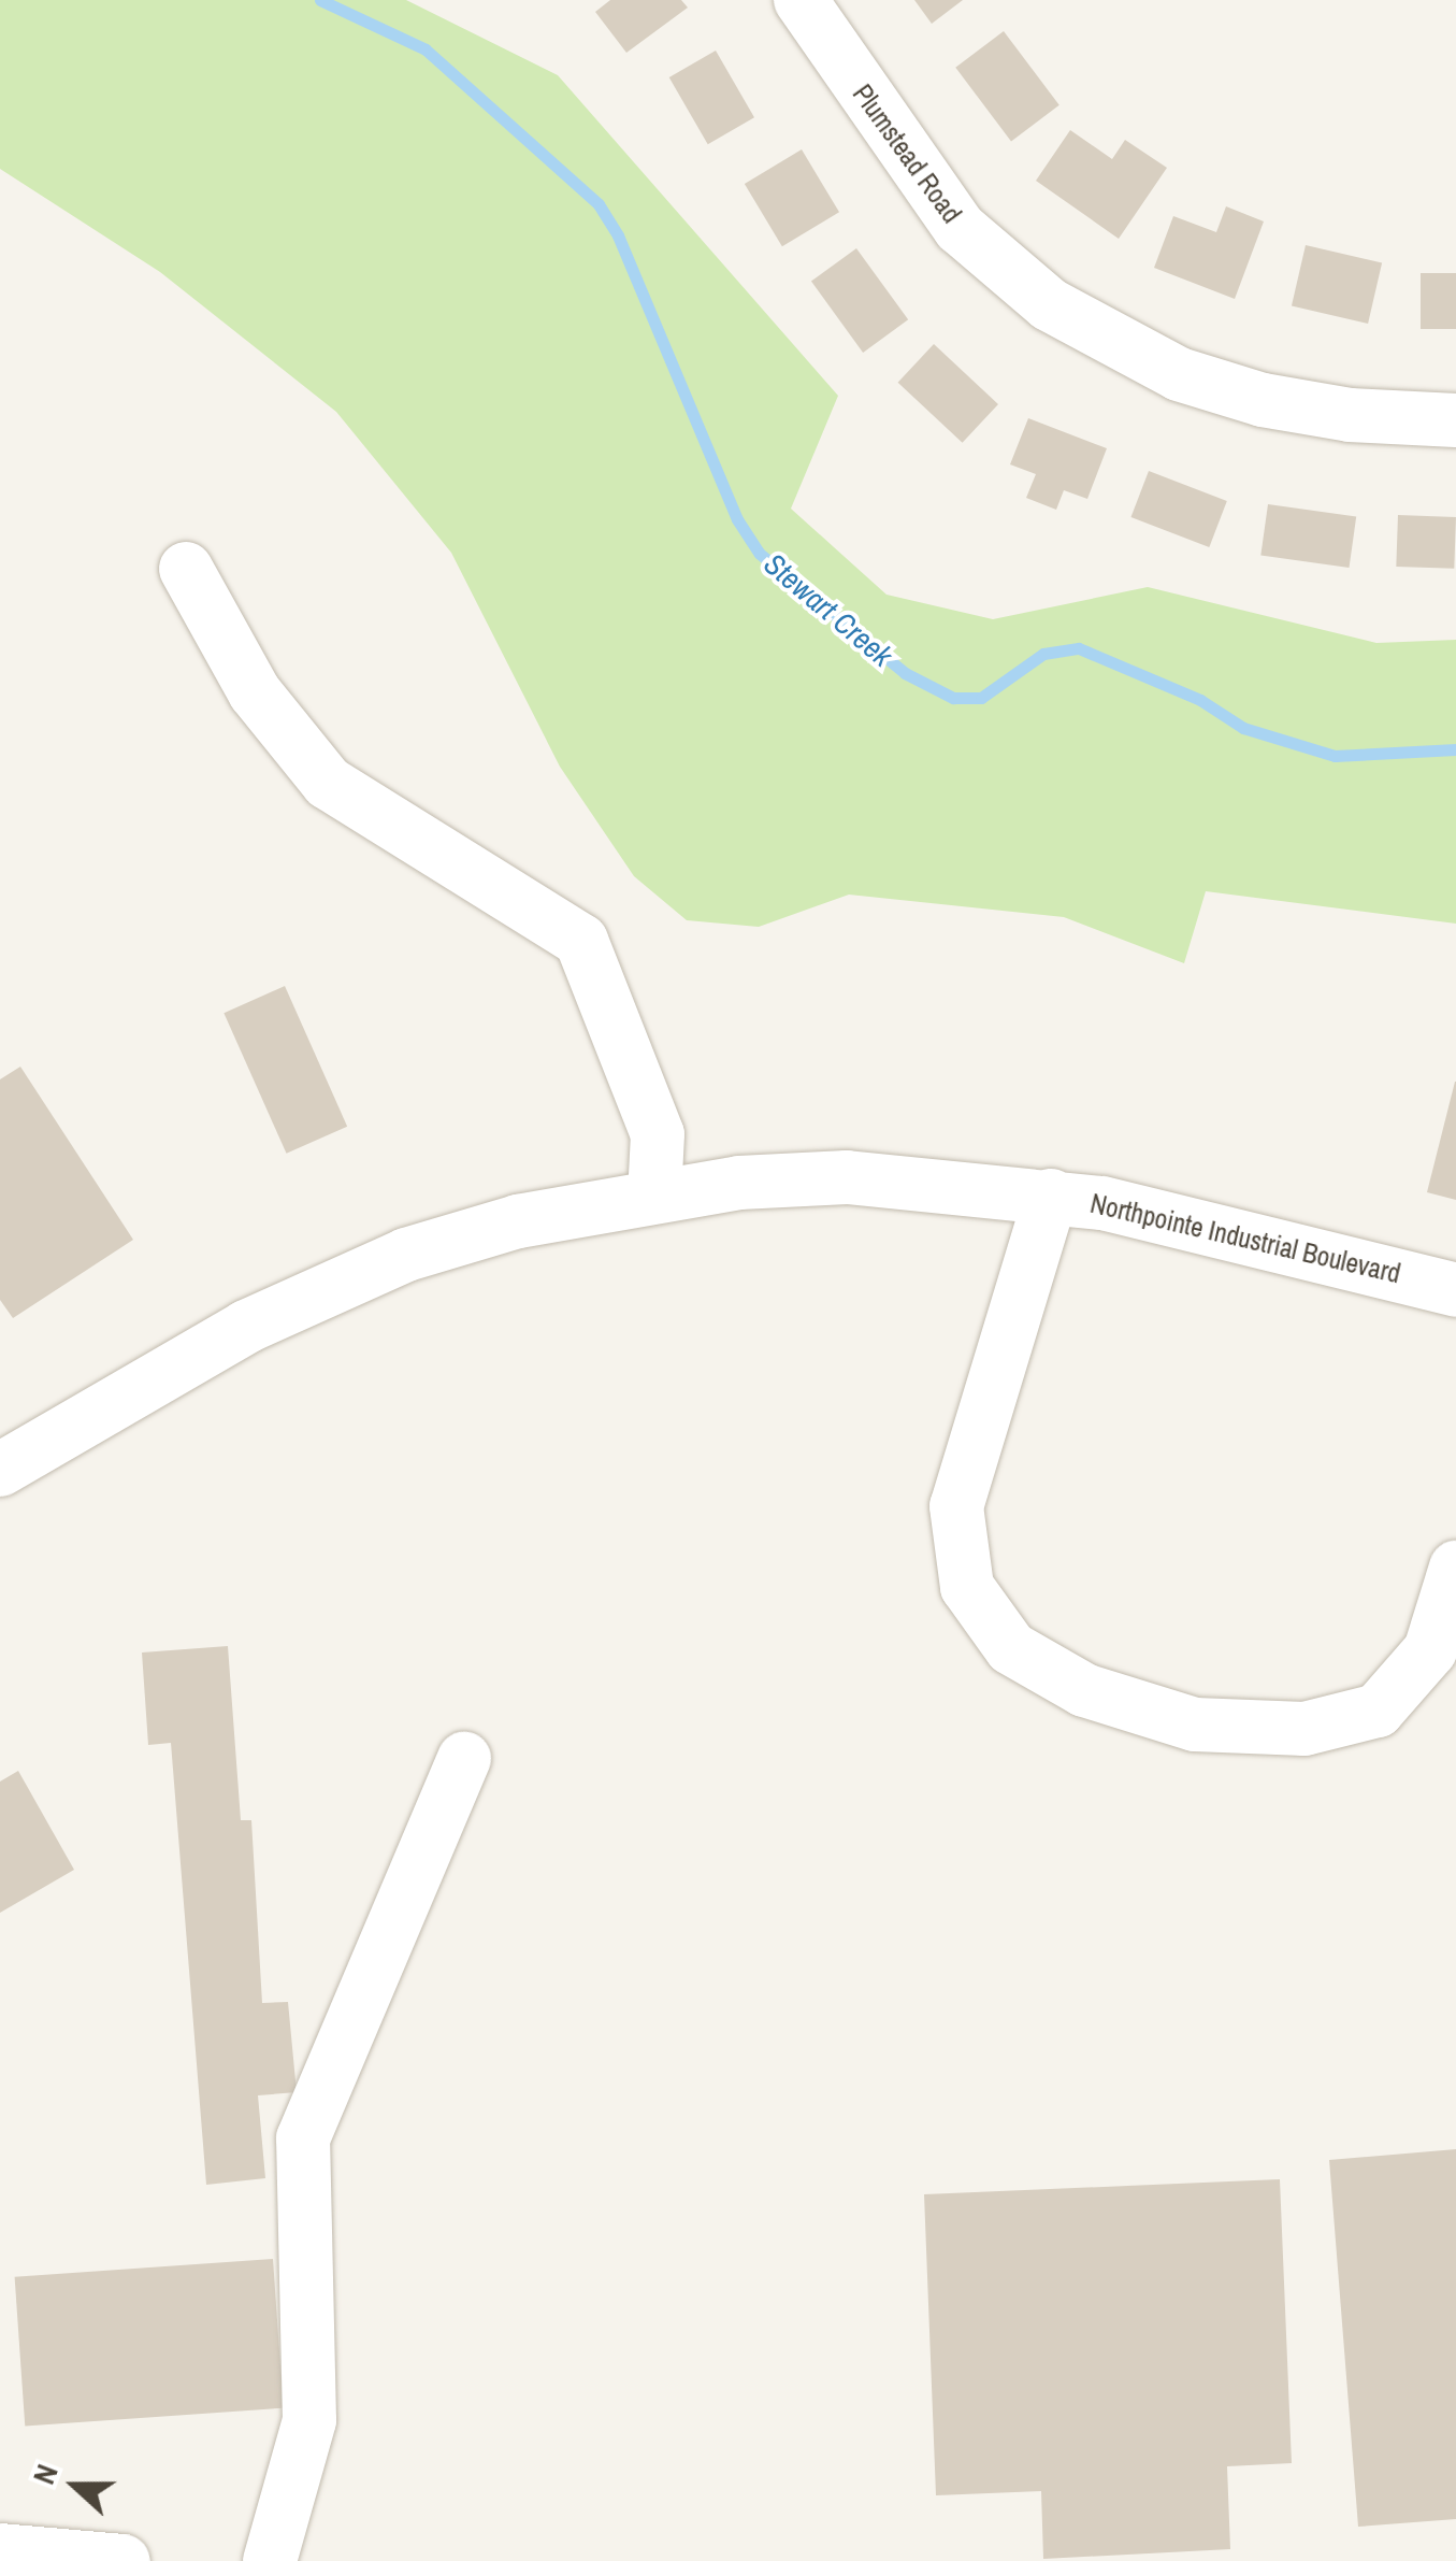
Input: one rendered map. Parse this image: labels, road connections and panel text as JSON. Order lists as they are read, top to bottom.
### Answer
{
  "streets": {
    "street": ["Plumstead Road", "Northpointe Industrial Boulevard"]
  },
  "water": ["Stewart Creek"],
  "north": "left"
}
